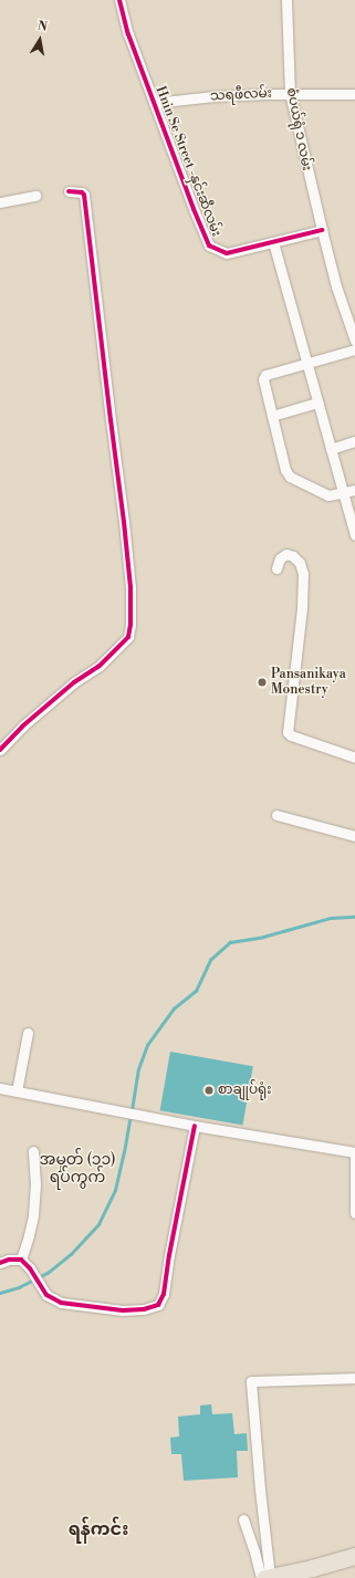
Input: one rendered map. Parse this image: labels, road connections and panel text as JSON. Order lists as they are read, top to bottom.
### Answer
{
  "streets": {
    "street": ["သရဖီလမ်း", "စံပယ်ရုံ ၁ လမ်း", "Hnin Se Street -နှင်းဆီလမ်း"]
  },
  "crossings": [
    ["သရဖီလမ်း", "စံပယ်ရုံ ၁ လမ်း"],
    ["သရဖီလမ်း", "Hnin Se Street -နှင်းဆီလမ်း"],
    ["စံပယ်ရုံ ၁ လမ်း", "Hnin Se Street -နှင်းဆီလမ်း"]
  ],
  "districts": ["အမှတ် (၁၁) ရပ်ကွက်", "ရန်ကင်း"],
  "places": ["Pansanikaya Monestry", "စာချုပ်ရုံး"],
  "north": "top"
}
